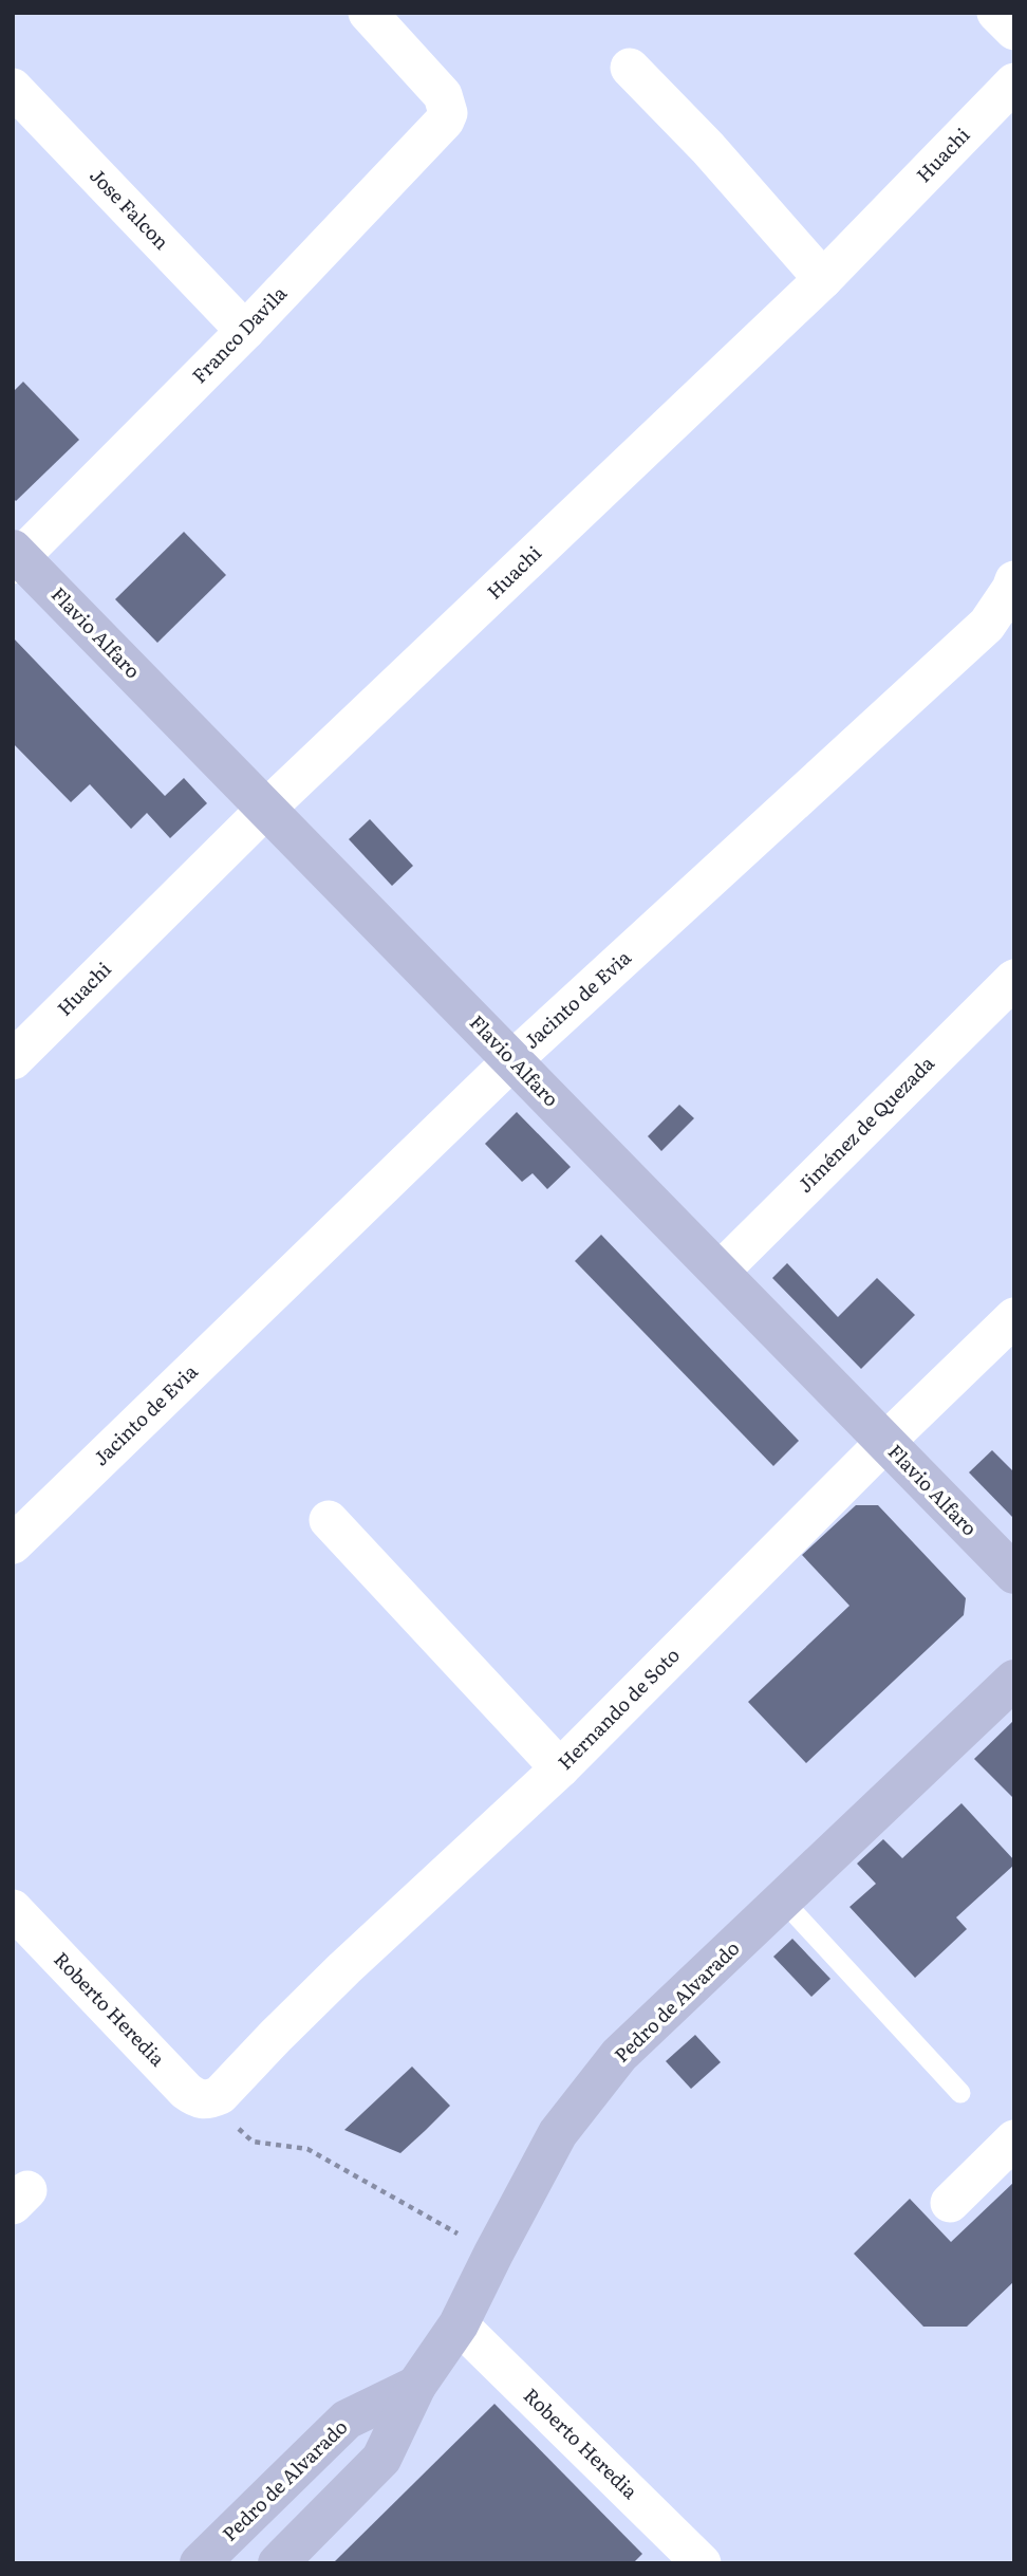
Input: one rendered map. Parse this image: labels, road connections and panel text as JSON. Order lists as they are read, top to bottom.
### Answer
{
  "streets": {
    "street": [
      "Huachi",
      "Jose Falcon",
      "Franco Davila",
      "Flavio Alfaro",
      "Jacinto de Evia",
      "Jiménez de Quezada",
      "Hernando de Soto",
      "Pedro de Alvarado",
      "Roberto Heredia"
    ]
  },
  "crossings": [
    ["Huachi", "Flavio Alfaro"],
    ["Jose Falcon", "Franco Davila"],
    ["Franco Davila", "Flavio Alfaro"],
    ["Flavio Alfaro", "Jacinto de Evia"],
    ["Flavio Alfaro", "Jiménez de Quezada"],
    ["Flavio Alfaro", "Hernando de Soto"],
    ["Hernando de Soto", "Roberto Heredia"],
    ["Pedro de Alvarado", "Roberto Heredia"]
  ]
}
